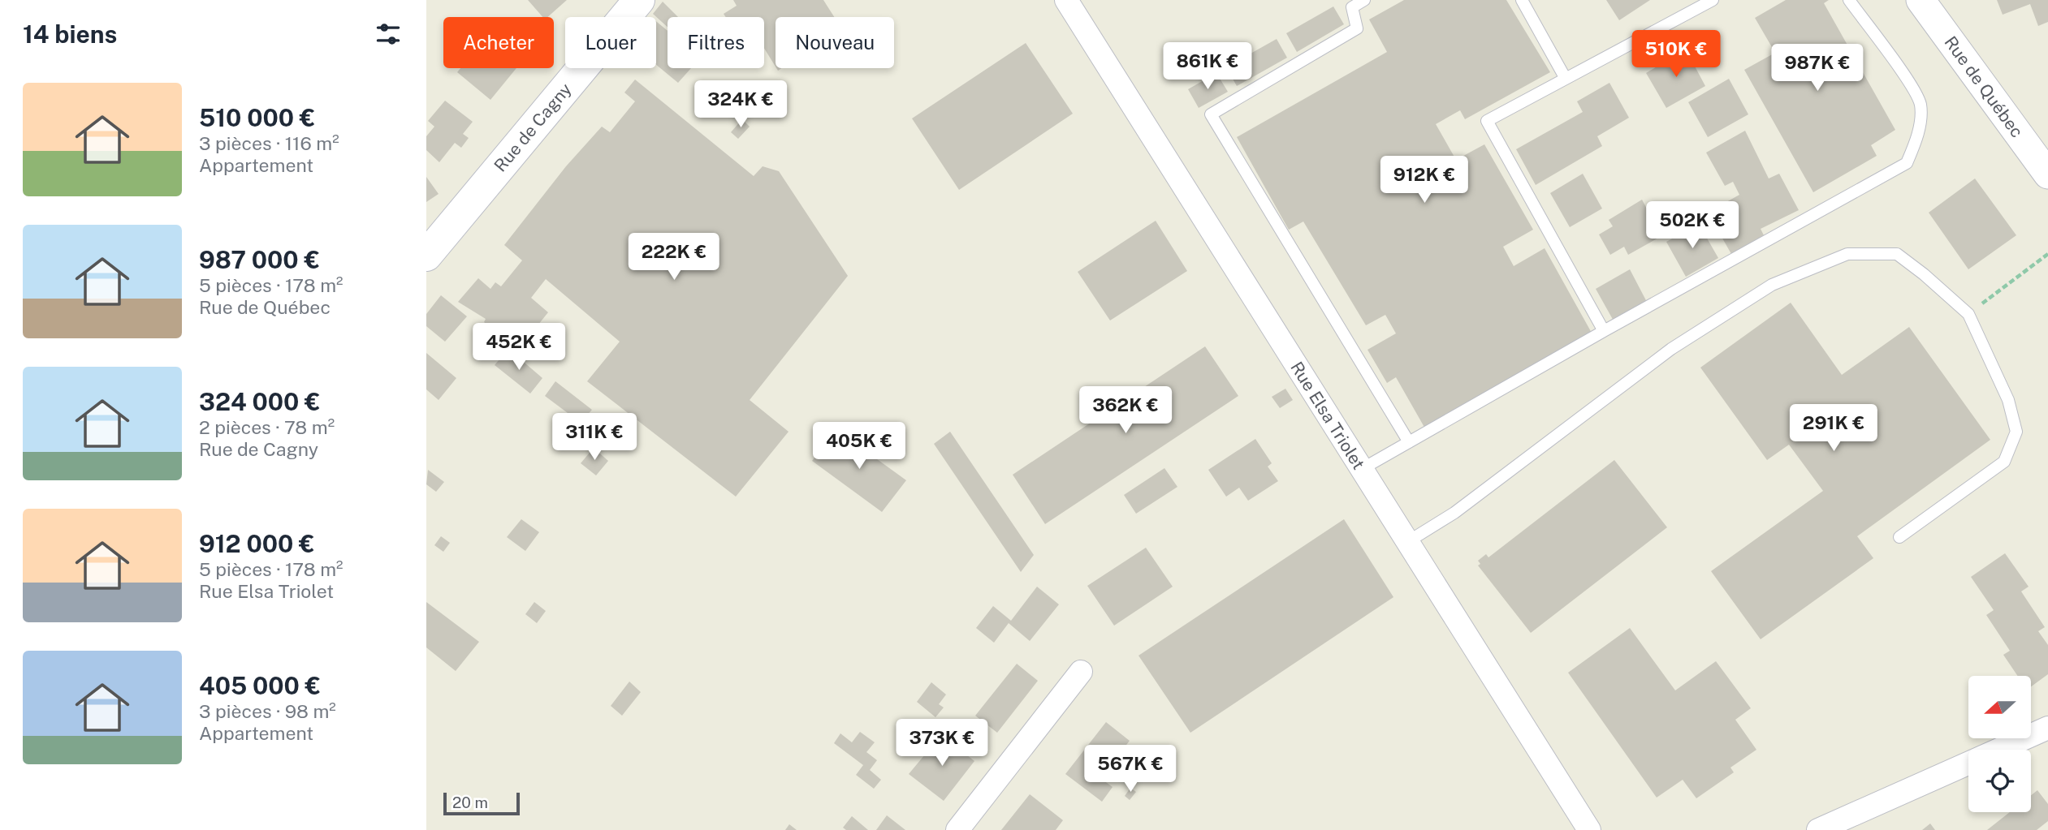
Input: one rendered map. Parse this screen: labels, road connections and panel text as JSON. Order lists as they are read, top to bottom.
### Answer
{
  "streets": {
    "main road": ["Rue de Cagny"],
    "street": ["Rue de Québec", "Rue Elsa Triolet"]
  },
  "scale_bar": "20 m",
  "north": "left",
  "page": {
    "heading": "14 biens",
    "chip": [
      "Acheter",
      "Louer",
      "Filtres",
      "Nouveau"
    ],
    "price": [
      "510K €",
      "861K €",
      "987K €",
      "324K €",
      "912K €",
      "502K €",
      "222K €",
      "452K €",
      "362K €",
      "291K €",
      "311K €",
      "405K €",
      "373K €",
      "567K €"
    ],
    "list": [
      {
        "name": "510 000 €",
        "note": "3 pièces · 116 m² · Appartement"
      },
      {
        "name": "987 000 €",
        "note": "5 pièces · 178 m² · Rue de Québec"
      },
      {
        "name": "324 000 €",
        "note": "2 pièces · 78 m² · Rue de Cagny"
      },
      {
        "name": "912 000 €",
        "note": "5 pièces · 178 m² · Rue Elsa Triolet"
      },
      {
        "name": "405 000 €",
        "note": "3 pièces · 98 m² · Appartement"
      }
    ],
    "scale": "20 m"
  }
}
